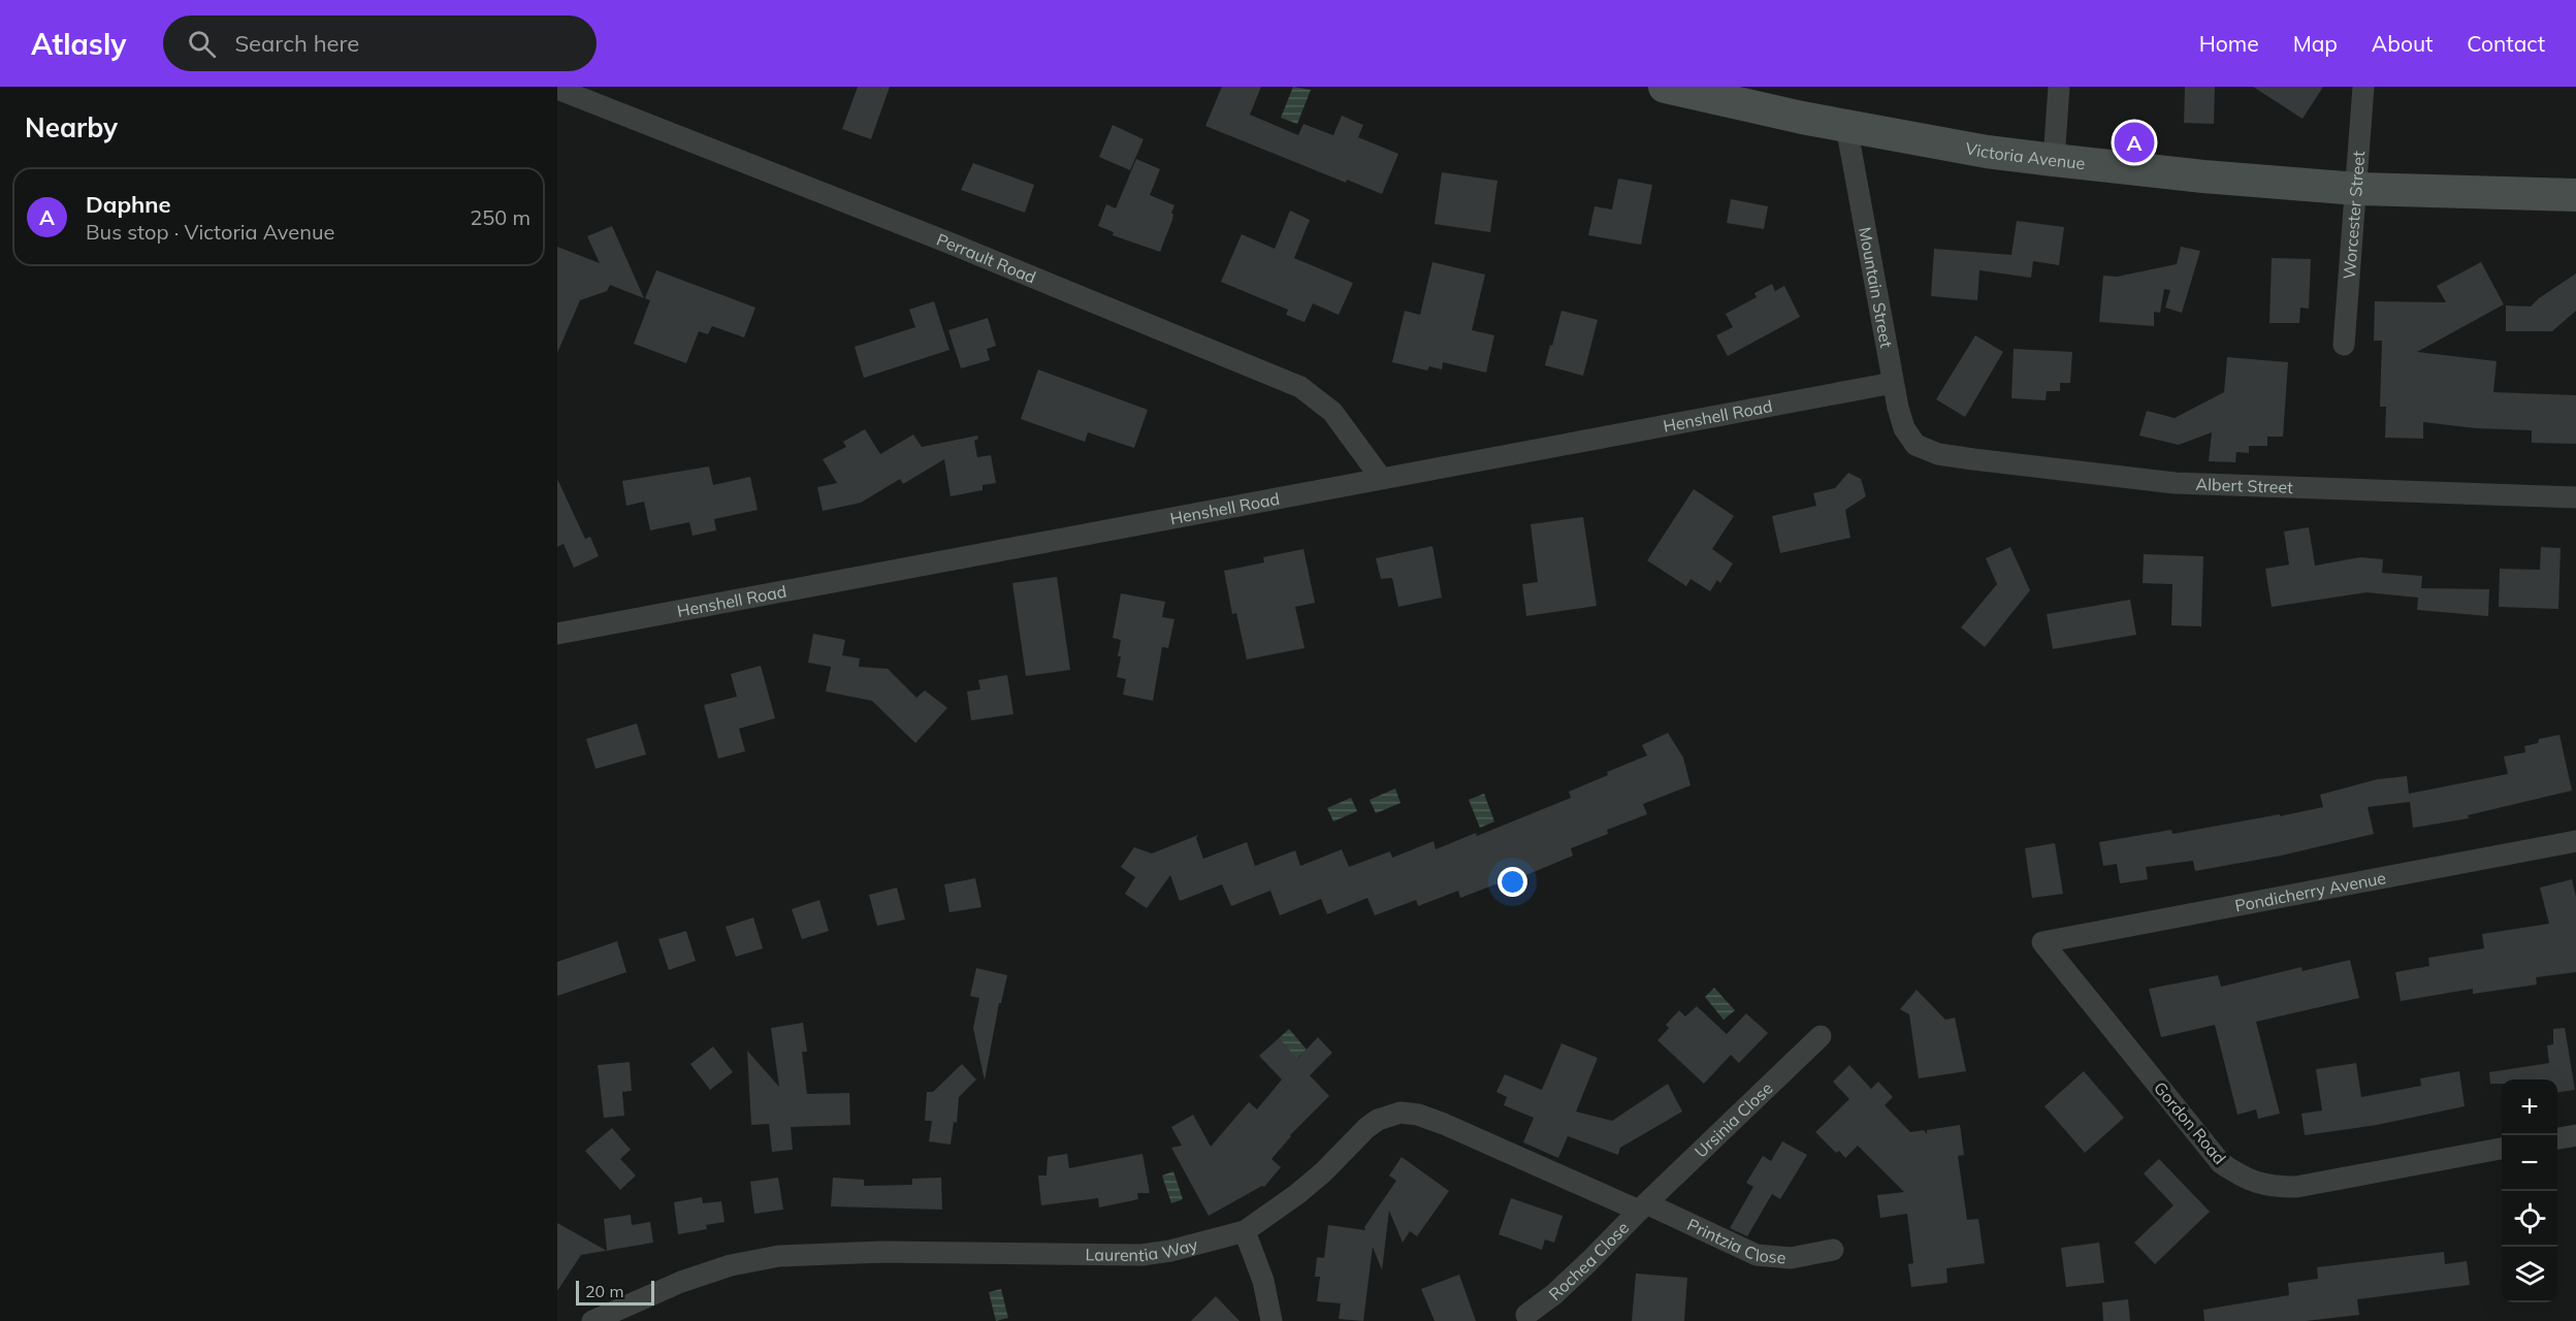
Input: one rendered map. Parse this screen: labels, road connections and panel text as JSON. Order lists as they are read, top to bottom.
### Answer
{
  "streets": {
    "street": [
      "Victoria Avenue",
      "Worcester Street",
      "Perrault Road",
      "Mountain Street",
      "Henshell Road",
      "Albert Street",
      "Pondicherry Avenue",
      "Ursinia Close",
      "Gordon Road",
      "Printzia Close",
      "Laurentia Way",
      "Rochea Close"
    ]
  },
  "crossings": [
    ["Victoria Avenue", "Worcester Street"],
    ["Victoria Avenue", "Mountain Street"],
    ["Perrault Road", "Henshell Road"],
    ["Mountain Street", "Henshell Road"],
    ["Mountain Street", "Albert Street"],
    ["Pondicherry Avenue", "Gordon Road"],
    ["Ursinia Close", "Printzia Close"],
    ["Ursinia Close", "Laurentia Way"],
    ["Ursinia Close", "Rochea Close"],
    ["Printzia Close", "Laurentia Way"],
    ["Printzia Close", "Rochea Close"],
    ["Laurentia Way", "Rochea Close"]
  ],
  "scale_bar": "20 m",
  "page": {
    "header": "Atlasly",
    "search": "Search here",
    "nav": [
      "Home",
      "Map",
      "About",
      "Contact"
    ],
    "heading": "Nearby",
    "pins": "A",
    "list": [
      {
        "mark": "A",
        "name": "Daphne",
        "note": "Bus stop · Victoria Avenue",
        "value": "250 m"
      }
    ],
    "map_buttons": ["+", "−"],
    "scale": "20 m"
  }
}
